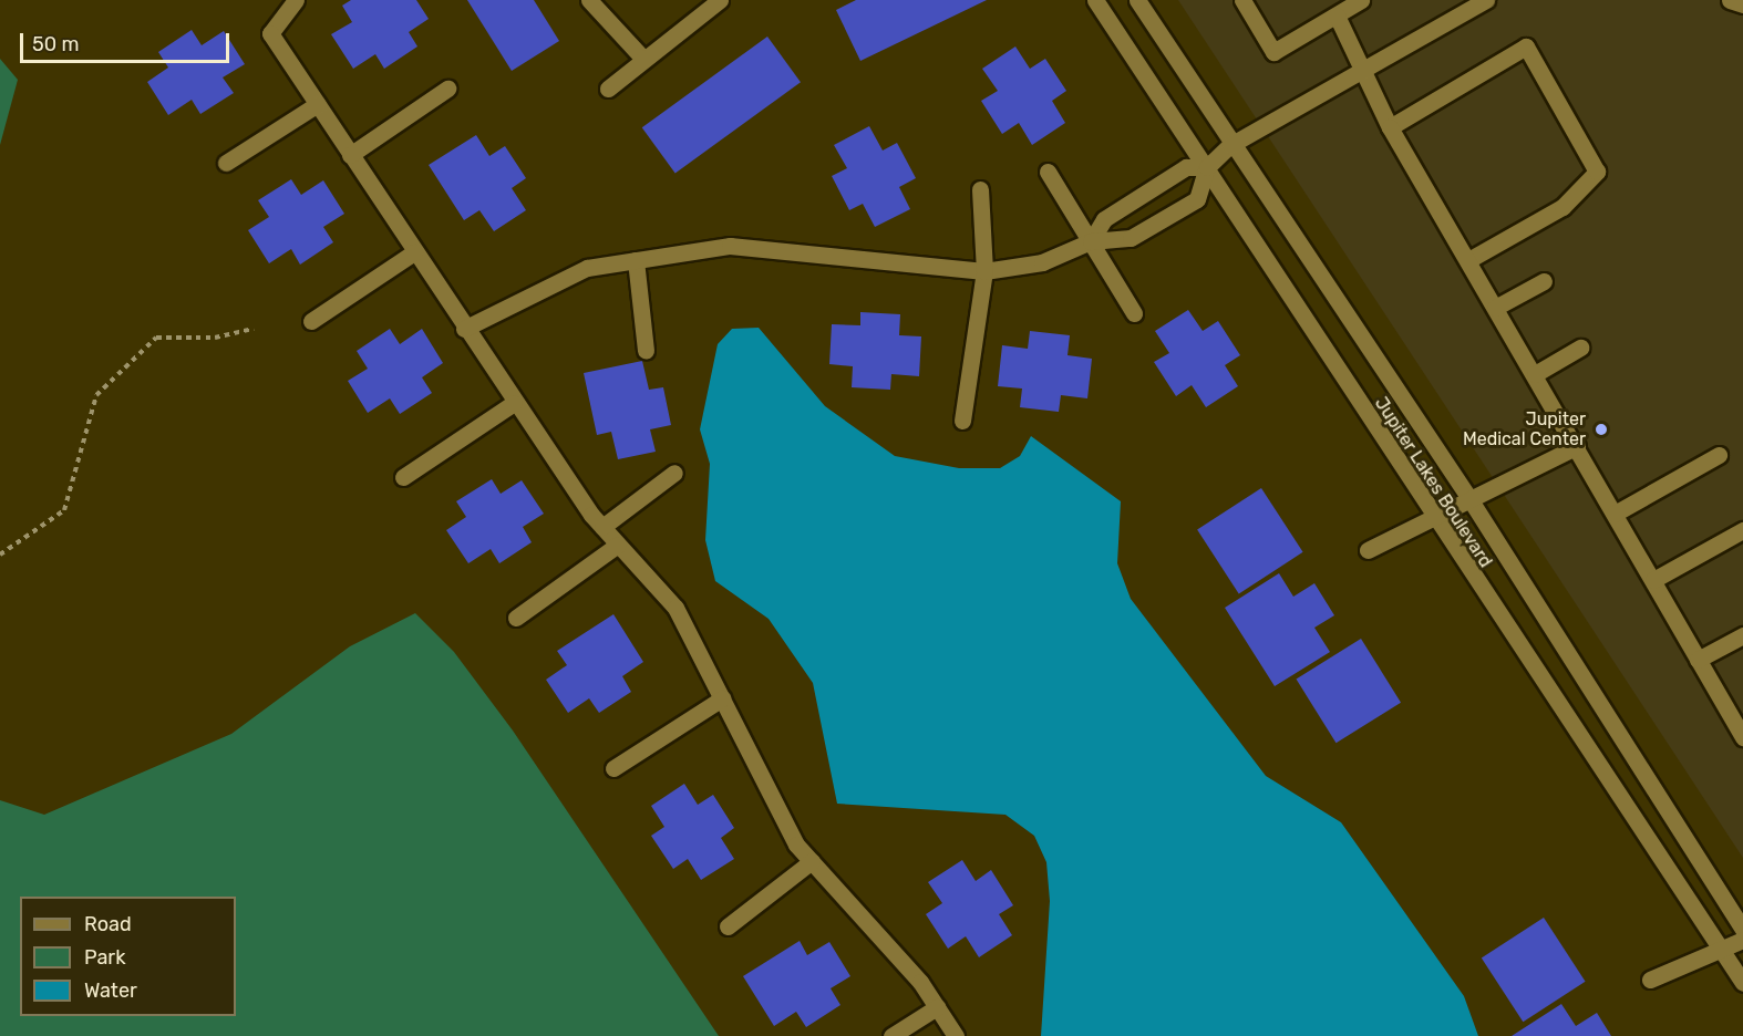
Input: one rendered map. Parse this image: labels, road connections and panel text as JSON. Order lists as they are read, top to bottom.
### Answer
{
  "streets": {
    "street": ["Jupiter Lakes Boulevard"]
  },
  "places": ["Jupiter Medical Center"],
  "legend": ["Road", "Park", "Water"],
  "scale_bar": "50 m"
}
